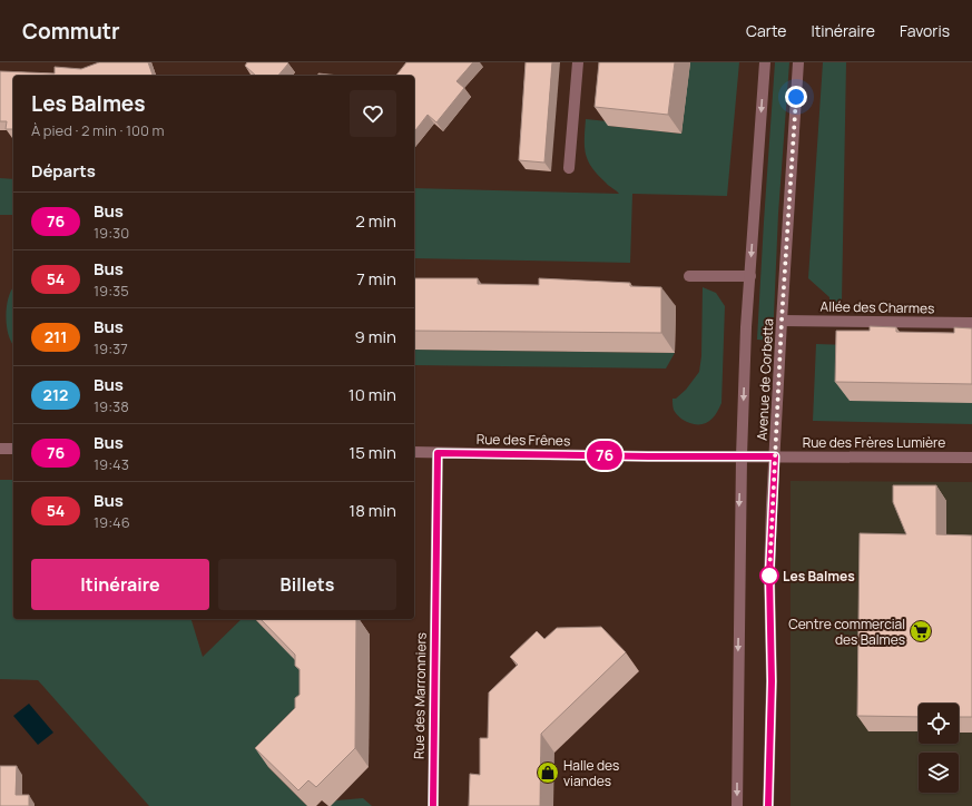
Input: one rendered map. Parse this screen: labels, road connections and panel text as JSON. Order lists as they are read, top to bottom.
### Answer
{
  "streets": {
    "street": [
      "Allée des Charmes",
      "Avenue de Corbetta",
      "Rue des Frênes",
      "Rue des Frères Lumière",
      "Rue des Marronniers"
    ]
  },
  "crossings": [
    ["Allée des Charmes", "Avenue de Corbetta"],
    ["Avenue de Corbetta", "Rue des Frênes"],
    ["Avenue de Corbetta", "Rue des Frères Lumière"],
    ["Rue des Frênes", "Rue des Frères Lumière"],
    ["Rue des Frênes", "Rue des Marronniers"]
  ],
  "places": {
    "other": ["Les Balmes"],
    "supermarket": ["Centre commercial des Balmes"],
    "shop": ["Halle des viandes"]
  },
  "lines": ["bus line 76"],
  "page": {
    "header": "Commutr",
    "nav": ["Carte", "Itinéraire", "Favoris"],
    "on_map": "76",
    "heading": [
      ["Les Balmes", "À pied · 2 min · 100 m"],
      "Départs"
    ],
    "list": [
      {
        "mark": "76",
        "name": "Bus",
        "note": "19:30",
        "value": "2 min"
      },
      {
        "mark": "54",
        "name": "Bus",
        "note": "19:35",
        "value": "7 min"
      },
      {
        "mark": "211",
        "name": "Bus",
        "note": "19:37",
        "value": "9 min"
      },
      {
        "mark": "212",
        "name": "Bus",
        "note": "19:38",
        "value": "10 min"
      },
      {
        "mark": "76",
        "name": "Bus",
        "note": "19:43",
        "value": "15 min"
      },
      {
        "mark": "54",
        "name": "Bus",
        "note": "19:46",
        "value": "18 min"
      }
    ],
    "buttons": ["Itinéraire", "Billets"]
  }
}
